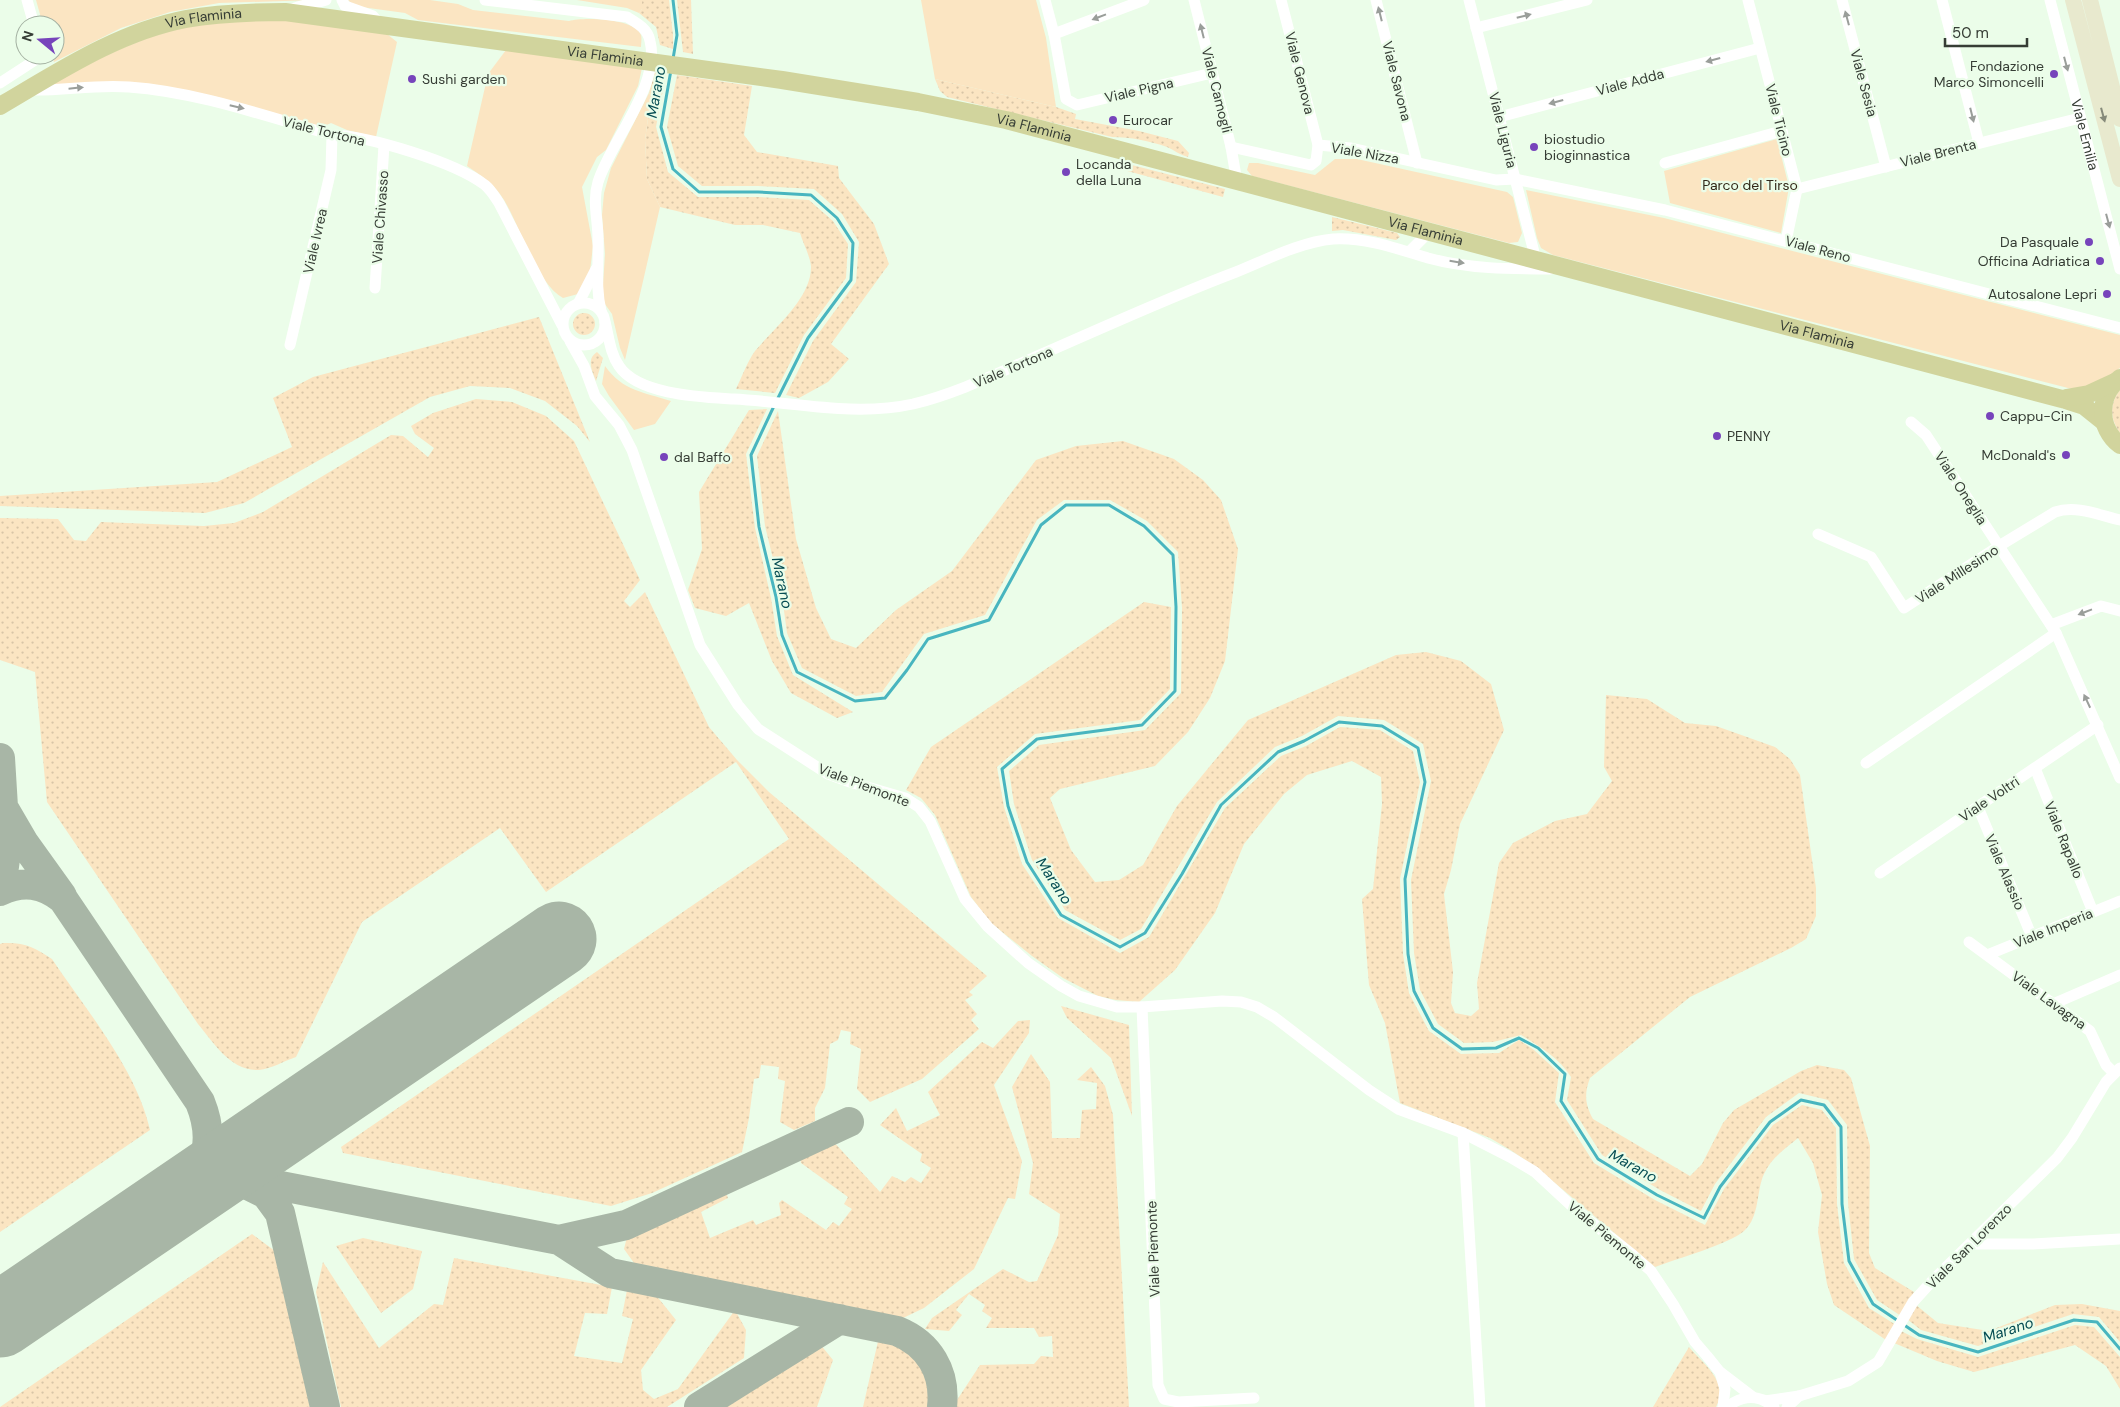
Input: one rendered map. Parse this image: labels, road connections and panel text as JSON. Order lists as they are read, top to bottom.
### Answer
{
  "streets": {
    "main road": ["Via Flaminia"],
    "street": [
      "Viale Genova",
      "Viale Savona",
      "Viale Adda",
      "Viale Sesia",
      "Viale Pigna",
      "Viale Camogli",
      "Viale Ticino",
      "Viale Liguria",
      "Viale Tortona",
      "Viale Emilia",
      "Viale Nizza",
      "Viale Brenta",
      "Viale Chivasso",
      "Viale Ivrea",
      "Viale Reno",
      "Viale Oneglia",
      "Viale Millesimo",
      "Viale Piemonte",
      "Viale Voltri",
      "Viale Rapallo",
      "Viale Alassio",
      "Viale Imperia",
      "Viale Lavagna",
      "Viale San Lorenzo"
    ]
  },
  "crossings": [
    ["Via Flaminia", "Viale Camogli"],
    ["Via Flaminia", "Viale Liguria"],
    ["Via Flaminia", "Viale Tortona"],
    ["Viale Genova", "Viale Nizza"],
    ["Viale Savona", "Viale Nizza"],
    ["Viale Adda", "Viale Ticino"],
    ["Viale Adda", "Viale Liguria"],
    ["Viale Sesia", "Viale Brenta"],
    ["Viale Pigna", "Viale Camogli"],
    ["Viale Camogli", "Viale Nizza"],
    ["Viale Ticino", "Viale Brenta"],
    ["Viale Ticino", "Viale Reno"],
    ["Viale Liguria", "Viale Nizza"],
    ["Viale Liguria", "Viale Reno"],
    ["Viale Tortona", "Viale Chivasso"],
    ["Viale Tortona", "Viale Ivrea"],
    ["Viale Tortona", "Viale Piemonte"],
    ["Viale Emilia", "Viale Brenta"],
    ["Viale Nizza", "Viale Reno"],
    ["Viale Oneglia", "Viale Millesimo"],
    ["Viale Oneglia", "Viale Voltri"],
    ["Viale Voltri", "Viale Rapallo"],
    ["Viale Voltri", "Viale Alassio"],
    ["Viale Rapallo", "Viale Imperia"],
    ["Viale Alassio", "Viale Imperia"],
    ["Viale Imperia", "Viale Lavagna"],
    ["Viale Lavagna", "Viale San Lorenzo"]
  ],
  "one_way": ["Viale Savona", "Viale Camogli"],
  "water": ["Marano"],
  "parks": ["Parco del Tirso"],
  "places": [
    "Fondazione Marco Simoncelli",
    "Sushi garden",
    "Eurocar",
    "biostudio bioginnastica",
    "Locanda della Luna",
    "Da Pasquale",
    "Officina Adriatica",
    "Autosalone Lepri",
    "Cappu-Cin",
    "PENNY",
    "McDonald's",
    "dal Baffo"
  ],
  "scale_bar": "50 m",
  "north": "left"
}
